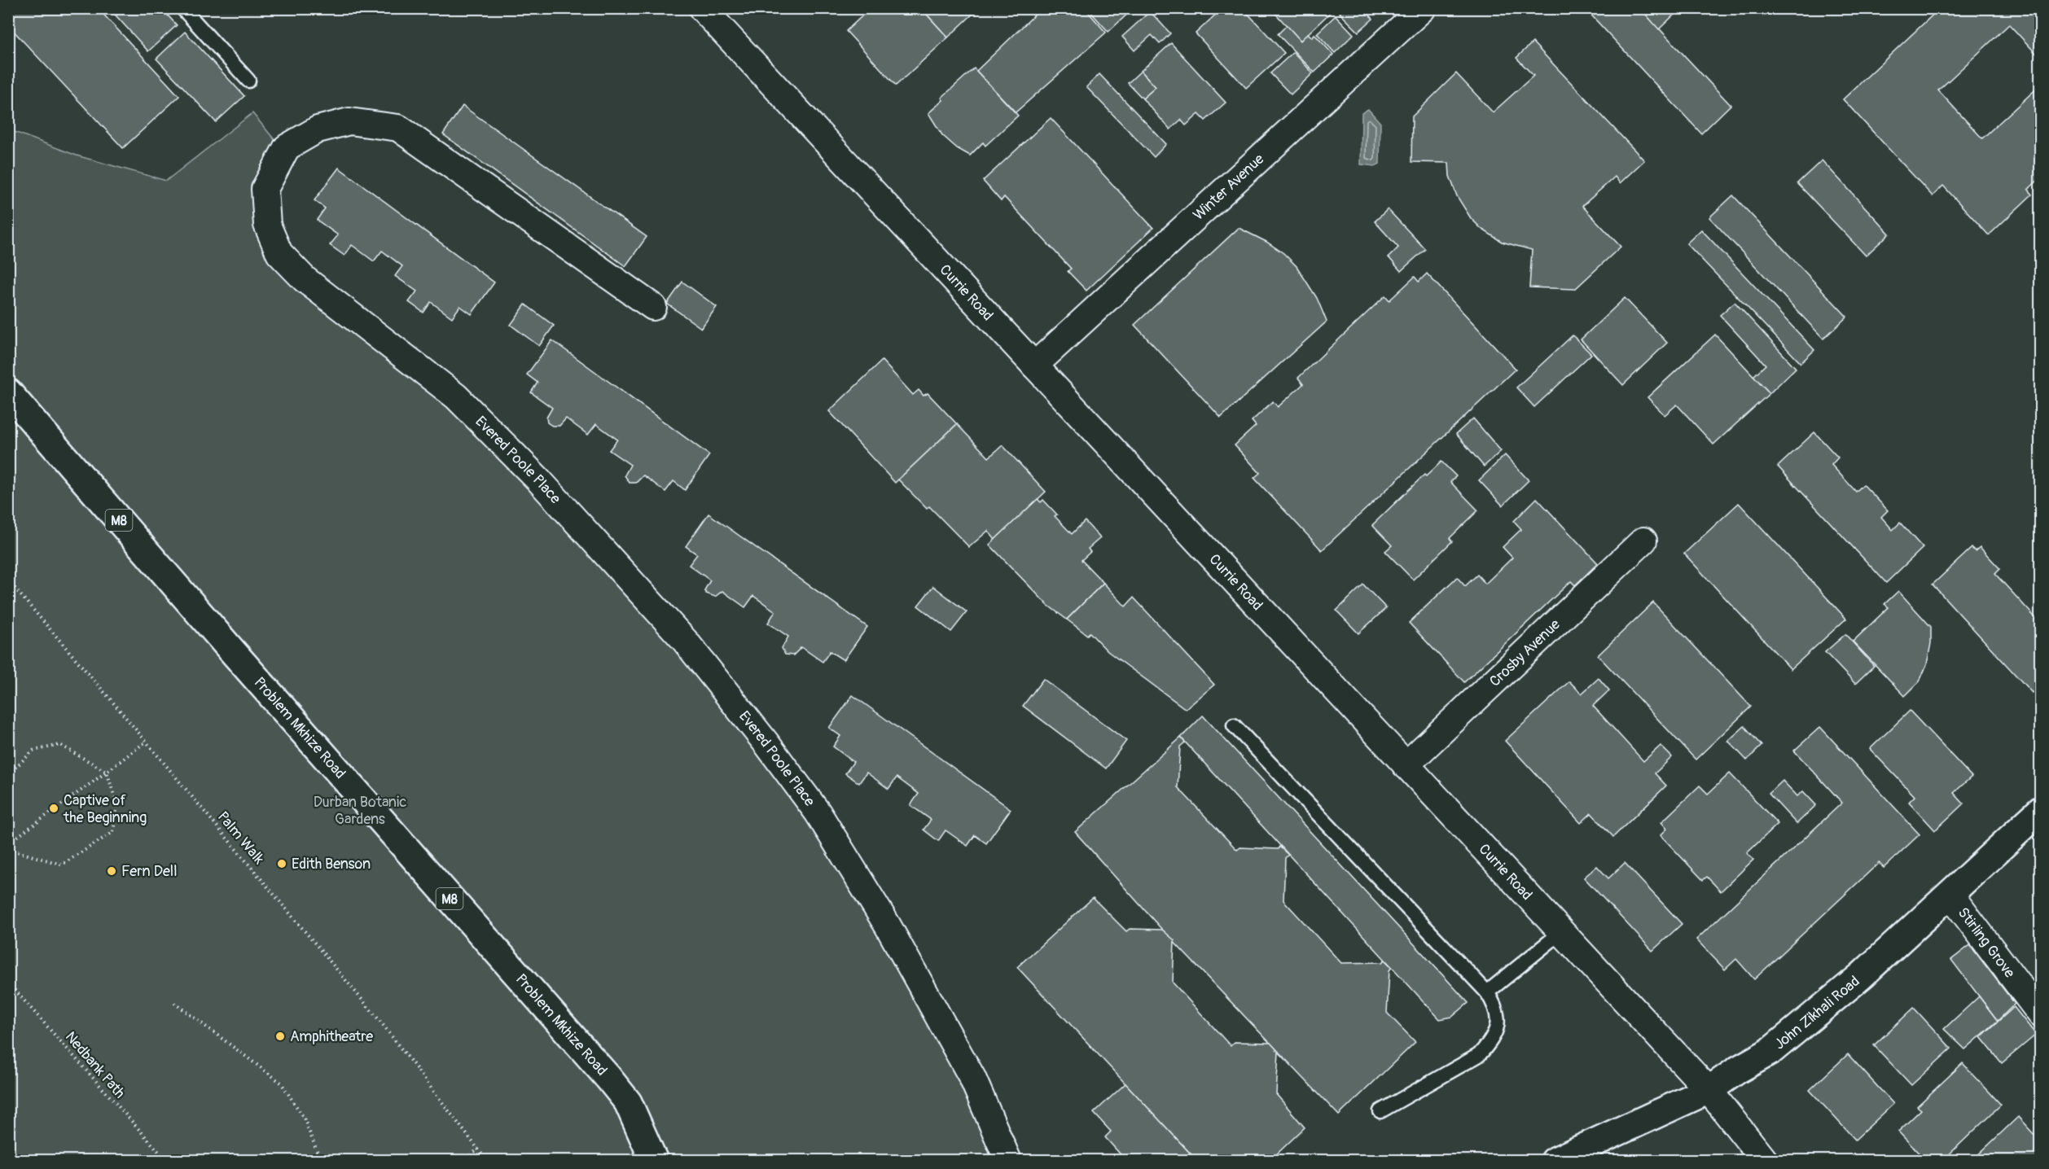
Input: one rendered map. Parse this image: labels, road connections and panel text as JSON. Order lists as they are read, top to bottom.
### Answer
{
  "streets": {
    "main road": ["M8", "Problem Mkhize Road", "John Zikhali Road"],
    "street": [
      "Winter Avenue",
      "Currie Road",
      "Evered Poole Place",
      "Crosby Avenue",
      "Stirling Grove"
    ],
    "path": ["Palm Walk", "Nedbank Path"]
  },
  "crossings": [
    ["Winter Avenue", "Currie Road"],
    ["Currie Road", "Crosby Avenue"],
    ["Currie Road", "John Zikhali Road"],
    ["Stirling Grove", "John Zikhali Road"]
  ],
  "parks": ["Durban Botanic Gardens"],
  "places": [
    "Captive of the Beginning",
    "Edith Benson",
    "Fern Dell",
    "Amphitheatre"
  ]
}
